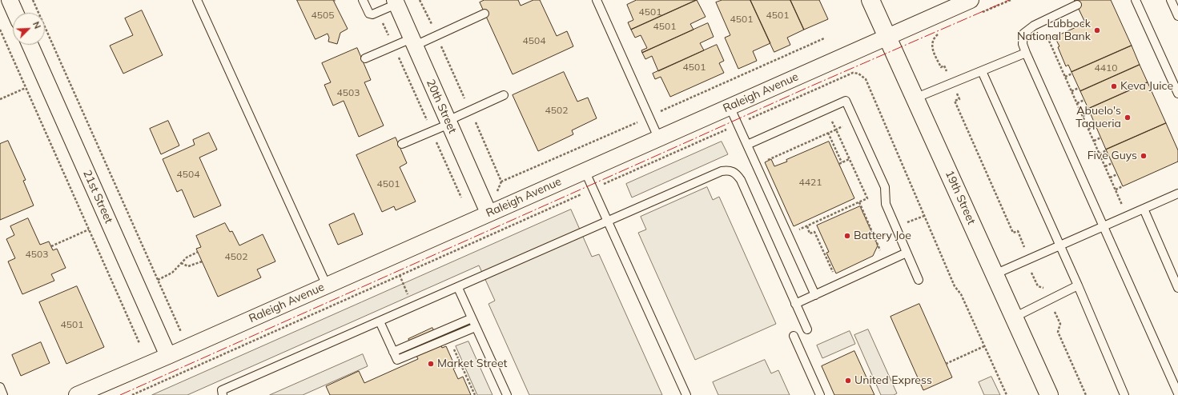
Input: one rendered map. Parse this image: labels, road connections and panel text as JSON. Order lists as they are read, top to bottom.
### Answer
{
  "streets": {
    "main road": ["19th Street"],
    "street": ["Raleigh Avenue", "20th Street", "21st Street"]
  },
  "crossings": [
    ["Raleigh Avenue", "20th Street"],
    ["Raleigh Avenue", "21st Street"],
    ["Raleigh Avenue", "19th Street"]
  ],
  "places": [
    "Lubbock National Bank",
    "Keva Juice",
    "Abuelo's Taqueria",
    "Five Guys",
    "Battery Joe",
    "Market Street",
    "United Express"
  ],
  "house_numbers": [
    "4501",
    "4505",
    "4501",
    "4501",
    "4501",
    "4504",
    "4501",
    "4410",
    "4503",
    "4502",
    "4504",
    "4421",
    "4501",
    "4503",
    "4502",
    "4501"
  ],
  "north": "top right"
}
